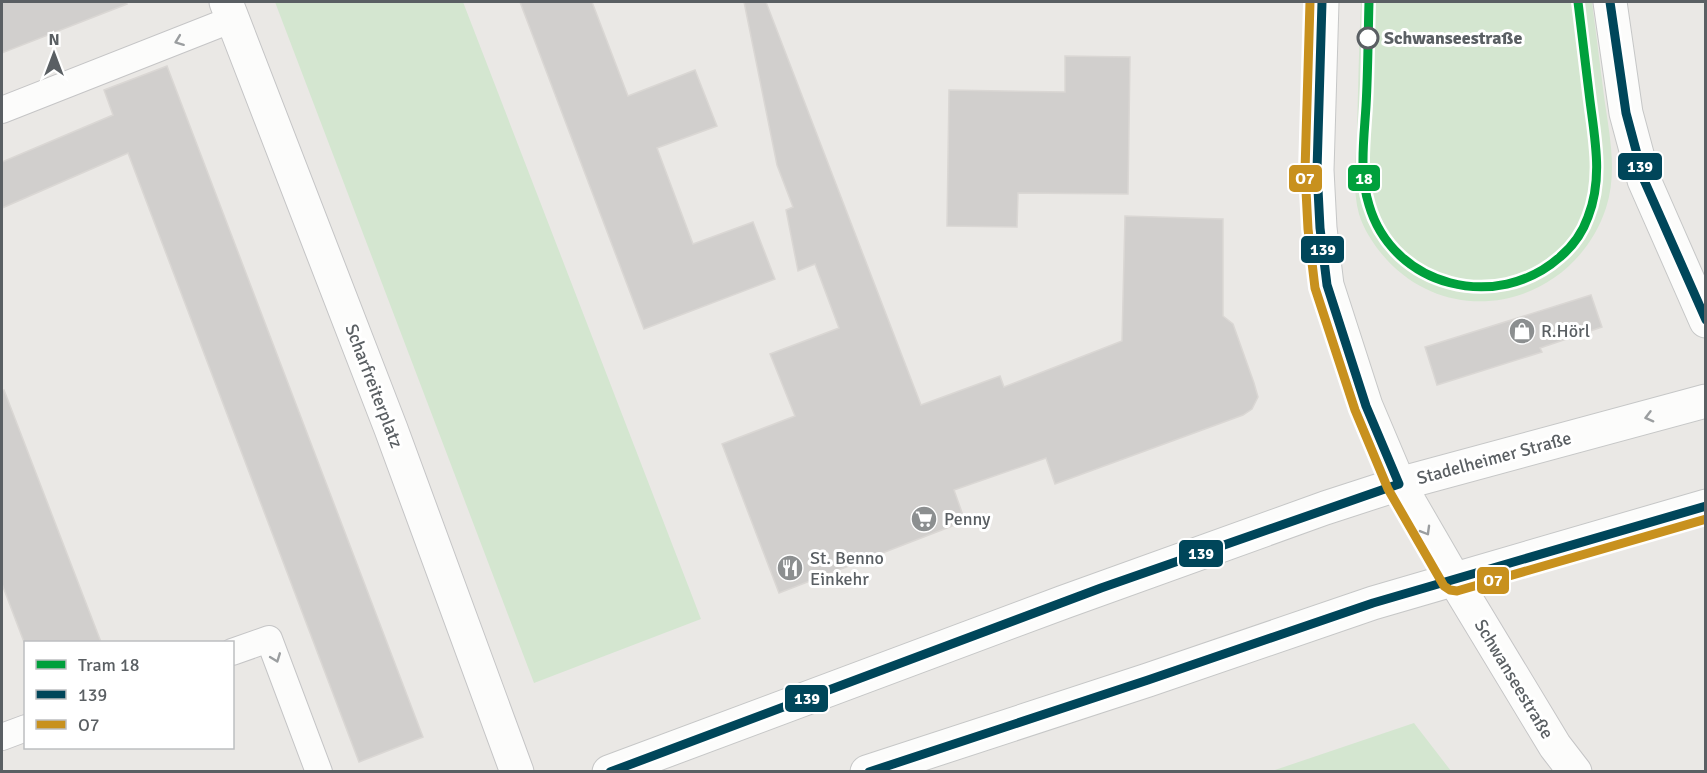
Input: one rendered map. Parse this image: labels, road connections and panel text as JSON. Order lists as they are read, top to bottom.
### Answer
{
  "streets": {
    "main road": ["Scharfreiterplatz", "Stadelheimer Straße", "Schwanseestraße"]
  },
  "crossings": [
    ["Stadelheimer Straße", "Schwanseestraße"]
  ],
  "places": {
    "other": ["Schwanseestraße"],
    "shop": ["R.Hörl"],
    "supermarket": ["Penny"],
    "restaurant": ["St. Benno Einkehr"]
  },
  "lines": ["tram line 18", "transit line 139", "transit line O7"],
  "legend": ["Tram 18", "139", "O7"],
  "north": "top"
}
